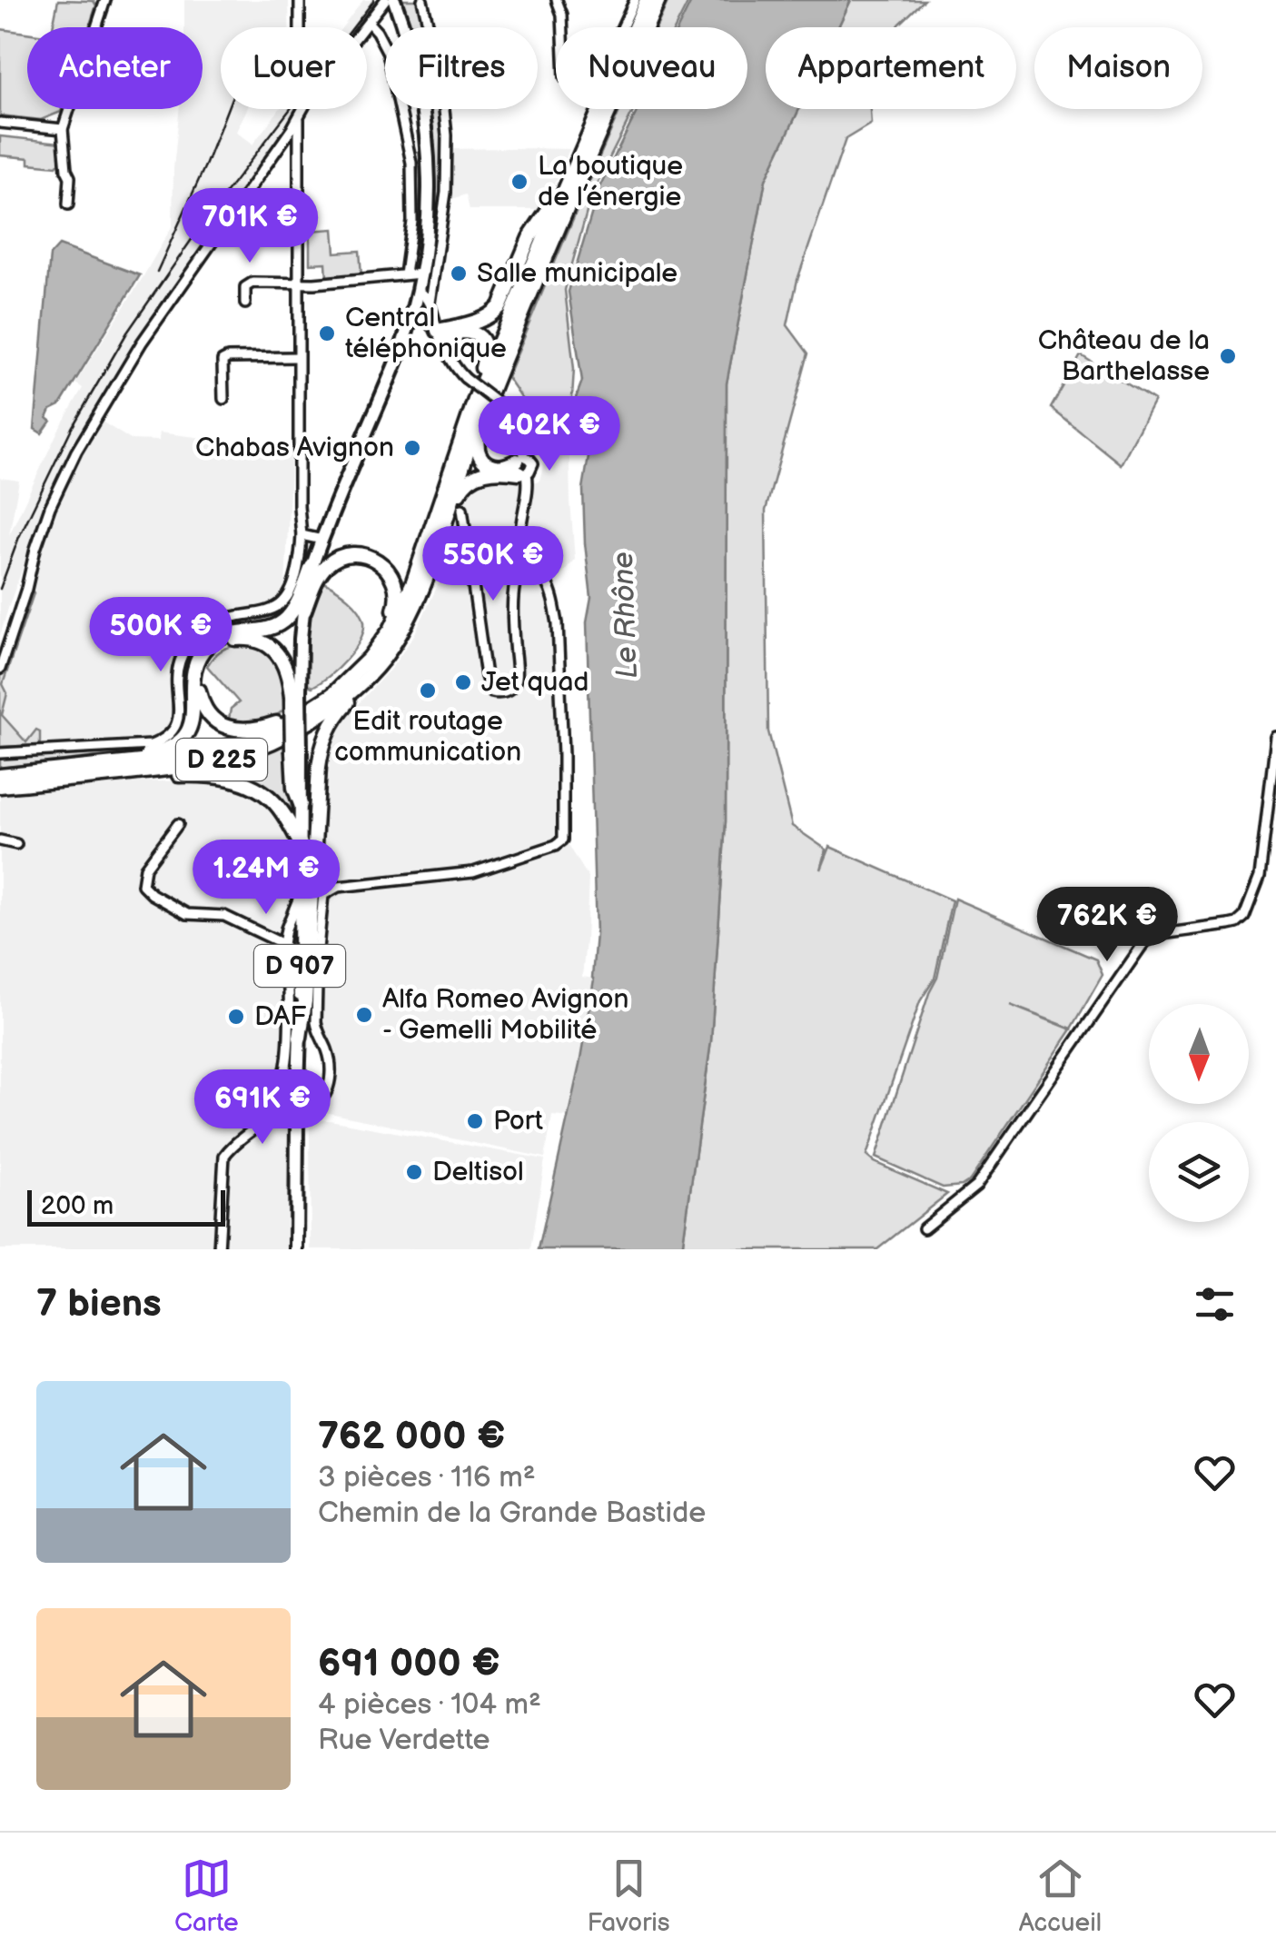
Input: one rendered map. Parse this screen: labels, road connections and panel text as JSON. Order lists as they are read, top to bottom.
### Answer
{
  "streets": {
    "highway": ["D 225", "D 907"]
  },
  "crossings": [
    ["D 225", "D 907"]
  ],
  "water": ["Le Rhône"],
  "places": [
    "La boutique de l’énergie",
    "Salle municipale",
    "Central téléphonique",
    "Château de la Barthelasse",
    "Chabas Avignon",
    "Jet quad",
    "Edit routage communication",
    "Alfa Romeo Avignon - Gemelli Mobilité",
    "DAF",
    "Port",
    "Deltisol"
  ],
  "scale_bar": "200 m",
  "north": "bottom",
  "page": {
    "chip": [
      "Acheter",
      "Louer",
      "Filtres",
      "Nouveau",
      "Appartement",
      "Maison"
    ],
    "price": [
      "701K €",
      "402K €",
      "550K €",
      "500K €",
      "1.24M €",
      "762K €",
      "691K €"
    ],
    "scale": "200 m",
    "heading": "7 biens",
    "list": [
      {
        "name": "762 000 €",
        "note": "3 pièces · 116 m² · Chemin de la Grande Bastide"
      },
      {
        "name": "691 000 €",
        "note": "4 pièces · 104 m² · Rue Verdette"
      }
    ],
    "tabs": ["Carte", "Favoris", "Accueil"]
  }
}
